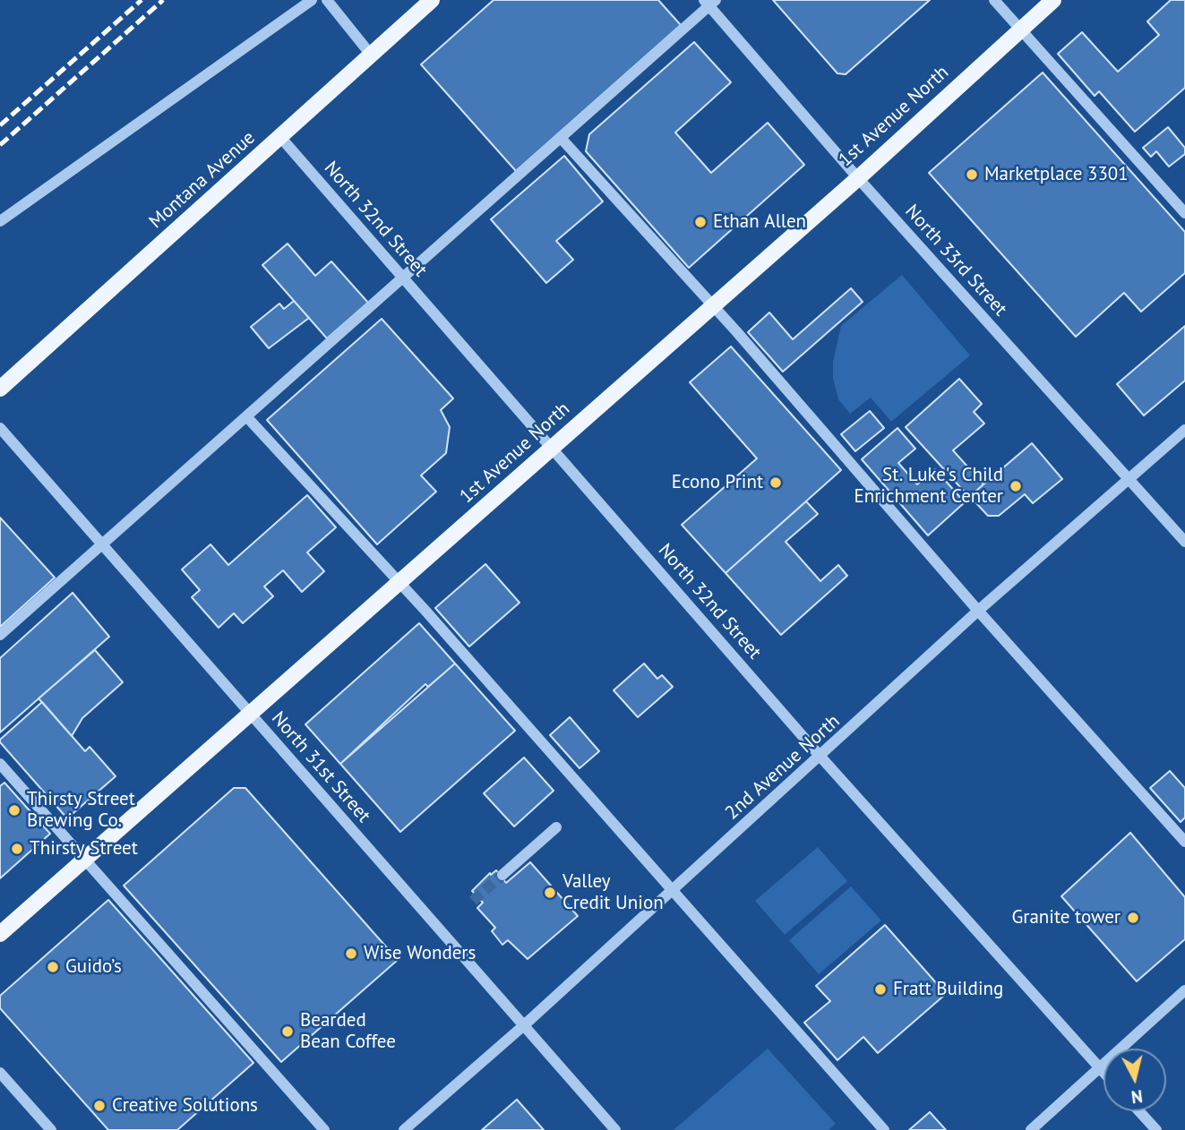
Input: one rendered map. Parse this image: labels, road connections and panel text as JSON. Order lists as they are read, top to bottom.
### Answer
{
  "streets": {
    "main road": ["1st Avenue North", "Montana Avenue"],
    "street": [
      "North 32nd Street",
      "North 33rd Street",
      "North 31st Street",
      "2nd Avenue North"
    ]
  },
  "crossings": [
    ["1st Avenue North", "North 32nd Street"],
    ["1st Avenue North", "North 33rd Street"],
    ["1st Avenue North", "North 31st Street"],
    ["Montana Avenue", "North 32nd Street"],
    ["North 32nd Street", "2nd Avenue North"],
    ["North 33rd Street", "2nd Avenue North"],
    ["North 31st Street", "2nd Avenue North"]
  ],
  "places": [
    "Marketplace 3301",
    "Ethan Allen",
    "Econo Print",
    "St. Luke's Child Enrichment Center",
    "Thirsty Street Brewing Co.",
    "Thirsty Street",
    "Valley Credit Union",
    "Granite tower",
    "Wise Wonders",
    "Guido’s",
    "Fratt Building",
    "Bearded Bean Coffee",
    "Creative Solutions"
  ],
  "north": "bottom"
}
